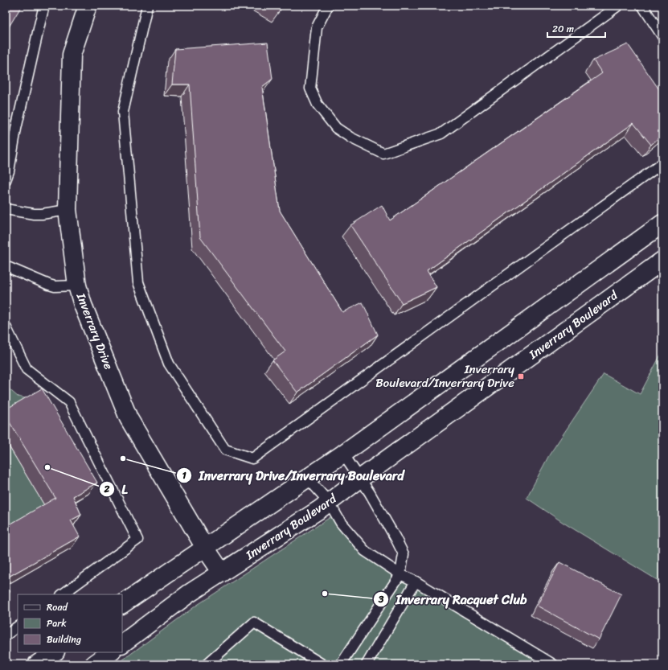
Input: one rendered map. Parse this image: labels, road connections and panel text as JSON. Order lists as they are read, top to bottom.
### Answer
{
  "streets": {
    "street": ["Inverrary Boulevard", "Inverrary Drive"]
  },
  "crossings": [
    ["Inverrary Boulevard", "Inverrary Drive"]
  ],
  "places": {
    "transit": ["Inverrary Boulevard/Inverrary Drive"],
    "other": ["Inverrary Drive/Inverrary Boulevard", "L", "Inverrary Racquet Club"]
  },
  "legend": ["Road", "Park", "Building"],
  "scale_bar": "20 m"
}
